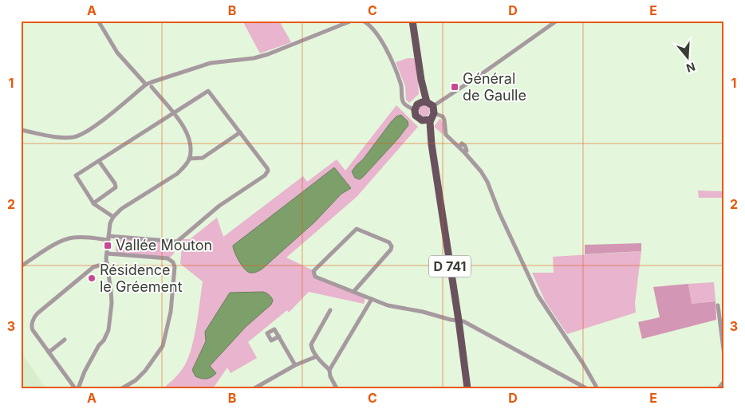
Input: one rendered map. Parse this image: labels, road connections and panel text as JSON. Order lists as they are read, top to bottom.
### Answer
{
  "streets": {
    "main road": ["D 741"]
  },
  "places": {
    "transit": ["Général de Gaulle", "Vallée Mouton"],
    "other": ["Résidence le Gréement"]
  },
  "north": "bottom",
  "grid": {
    "columns": [
      "A",
      "B",
      "C",
      "D",
      "E"
    ],
    "rows": ["1", "2", "3"]
  }
}
